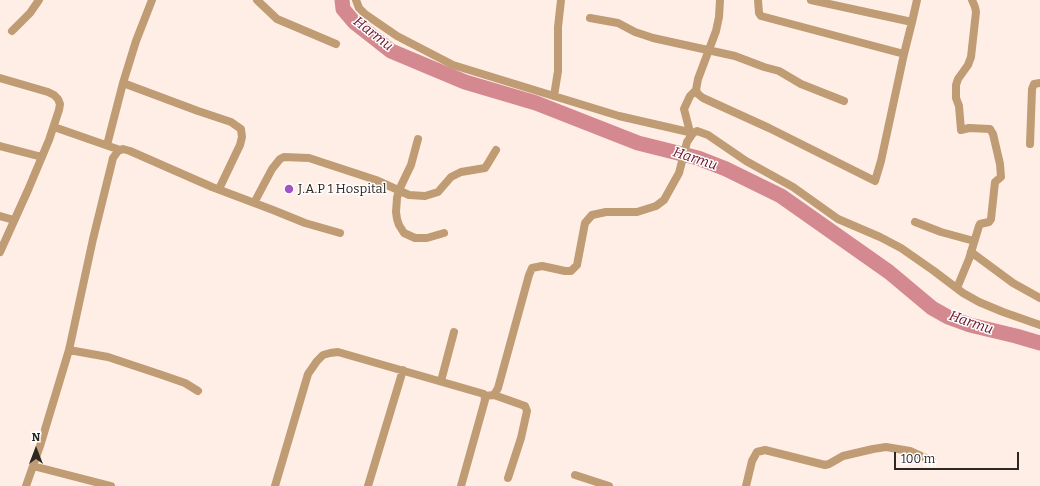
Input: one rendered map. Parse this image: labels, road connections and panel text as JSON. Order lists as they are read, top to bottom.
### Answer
{
  "water": ["Harmu"],
  "places": ["J.A.P 1 Hospital"],
  "scale_bar": "100 m",
  "north": "top"
}
